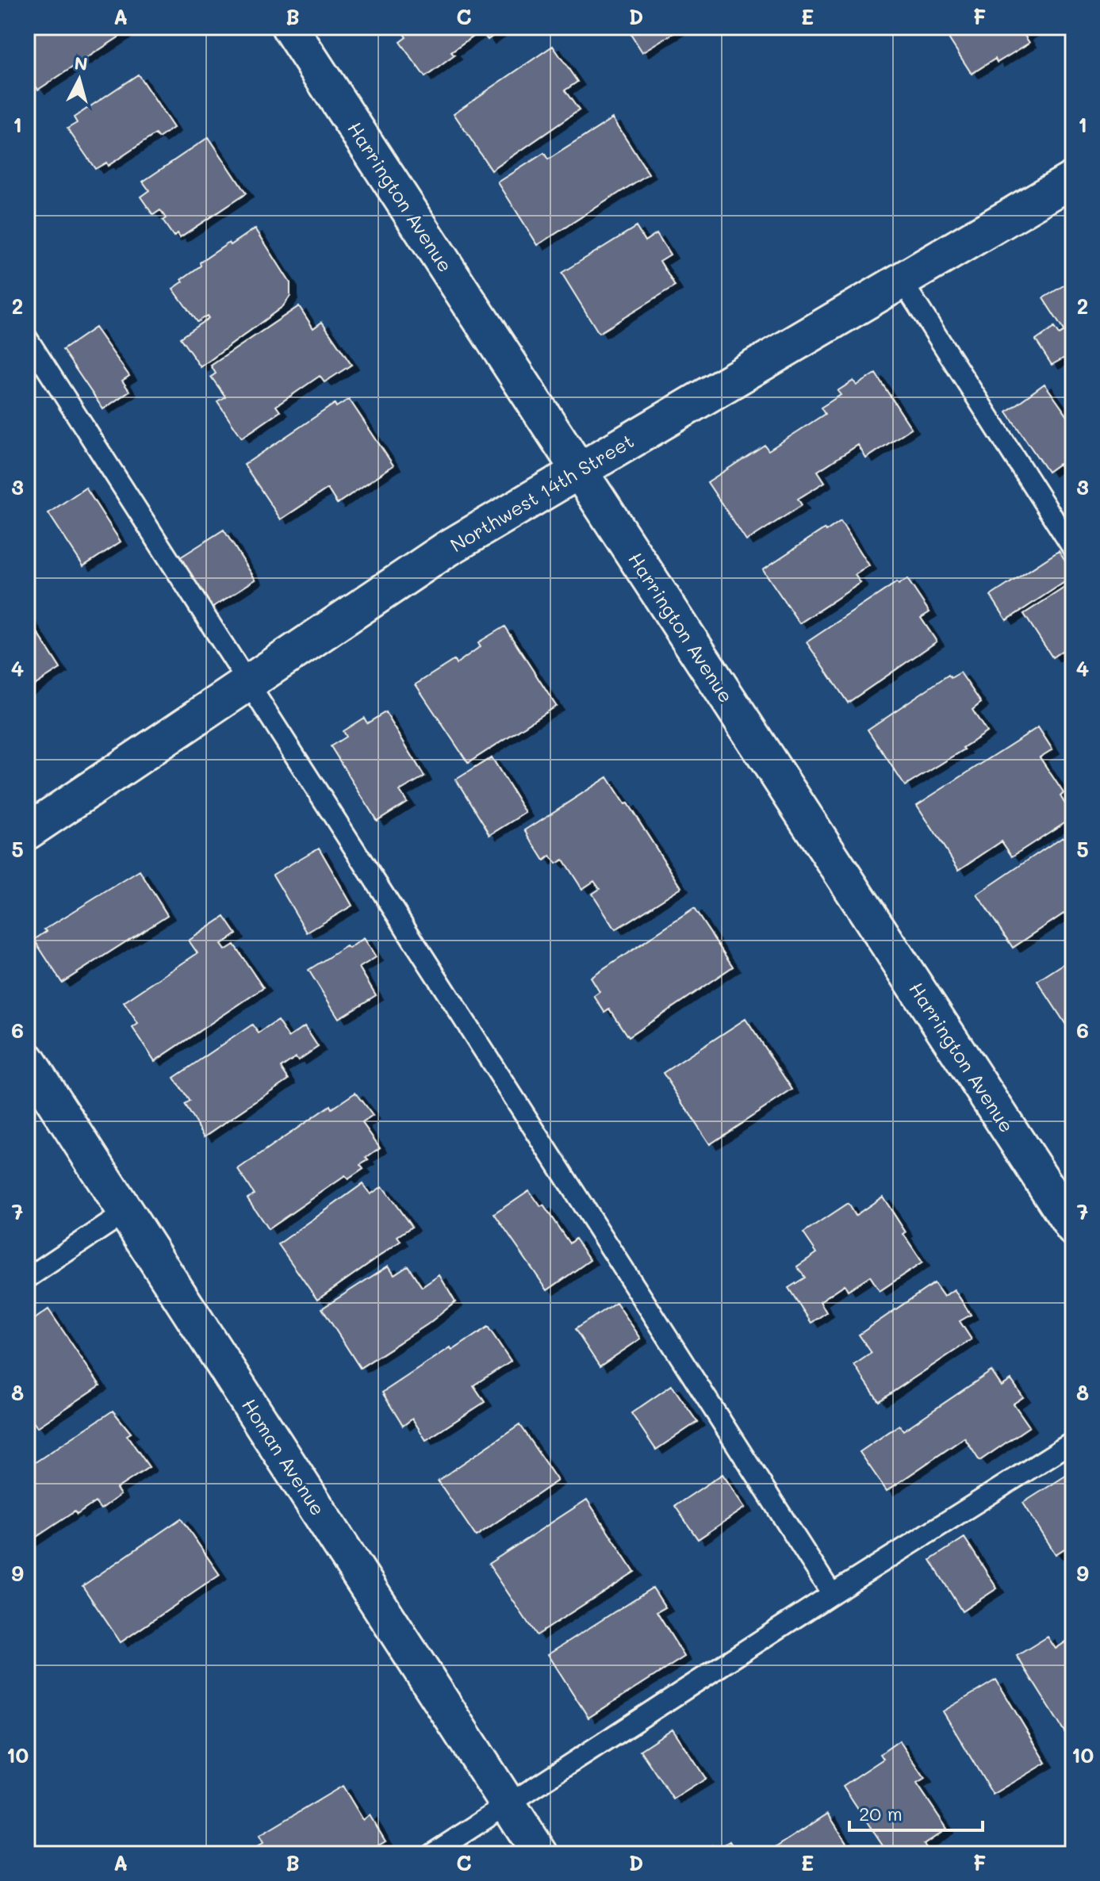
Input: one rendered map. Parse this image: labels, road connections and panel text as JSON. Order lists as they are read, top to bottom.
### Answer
{
  "streets": {
    "street": ["Harrington Avenue", "Northwest 14th Street", "Homan Avenue"]
  },
  "crossings": [
    ["Harrington Avenue", "Northwest 14th Street"]
  ],
  "scale_bar": "20 m",
  "north": "top",
  "grid": {
    "columns": [
      "A",
      "B",
      "C",
      "D",
      "E",
      "F"
    ],
    "rows": [
      "1",
      "2",
      "3",
      "4",
      "5",
      "6",
      "7",
      "8",
      "9",
      "10"
    ]
  }
}
